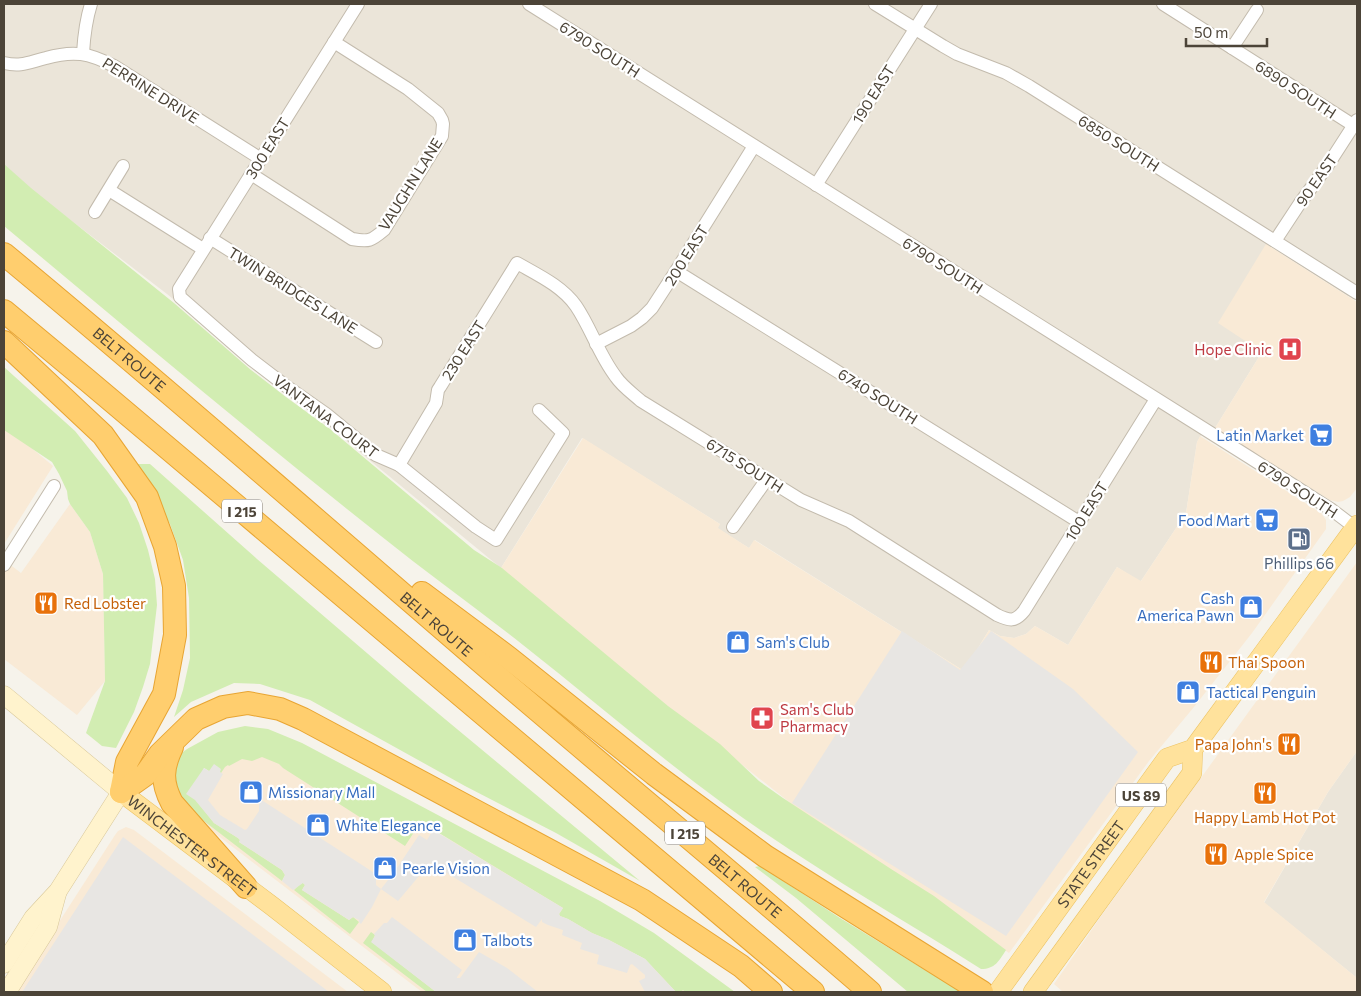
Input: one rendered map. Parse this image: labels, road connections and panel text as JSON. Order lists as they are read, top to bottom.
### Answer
{
  "streets": {
    "highway": ["BELT ROUTE", "I 215"],
    "main road": ["US 89", "WINCHESTER STREET", "STATE STREET"],
    "street": [
      "6790 SOUTH",
      "6890 SOUTH",
      "PERRINE DRIVE",
      "190 EAST",
      "6850 SOUTH",
      "300 EAST",
      "90 EAST",
      "VAUGHN LANE",
      "200 EAST",
      "TWIN BRIDGES LANE",
      "230 EAST",
      "6740 SOUTH",
      "VANTANA COURT",
      "6715 SOUTH",
      "100 EAST"
    ]
  },
  "crossings": [
    ["6790 SOUTH", "190 EAST"],
    ["6790 SOUTH", "200 EAST"],
    ["6790 SOUTH", "100 EAST"],
    ["6890 SOUTH", "90 EAST"],
    ["PERRINE DRIVE", "300 EAST"],
    ["190 EAST", "6850 SOUTH"],
    ["6850 SOUTH", "90 EAST"],
    ["300 EAST", "VAUGHN LANE"],
    ["300 EAST", "TWIN BRIDGES LANE"],
    ["300 EAST", "VANTANA COURT"],
    ["200 EAST", "6740 SOUTH"],
    ["200 EAST", "6715 SOUTH"],
    ["230 EAST", "VANTANA COURT"],
    ["230 EAST", "6715 SOUTH"],
    ["6740 SOUTH", "100 EAST"],
    ["6715 SOUTH", "100 EAST"]
  ],
  "places": {
    "hospital": ["Hope Clinic"],
    "supermarket": ["Latin Market", "Food Mart"],
    "fuel station": ["Phillips 66"],
    "restaurant": [
      "Red Lobster",
      "Thai Spoon",
      "Papa John's",
      "Happy Lamb Hot Pot",
      "Apple Spice"
    ],
    "shop": [
      "Cash America Pawn",
      "Sam's Club",
      "Tactical Penguin",
      "Missionary Mall",
      "White Elegance",
      "Pearle Vision",
      "Talbots"
    ],
    "pharmacy": ["Sam's Club Pharmacy"]
  },
  "scale_bar": "50 m"
}
